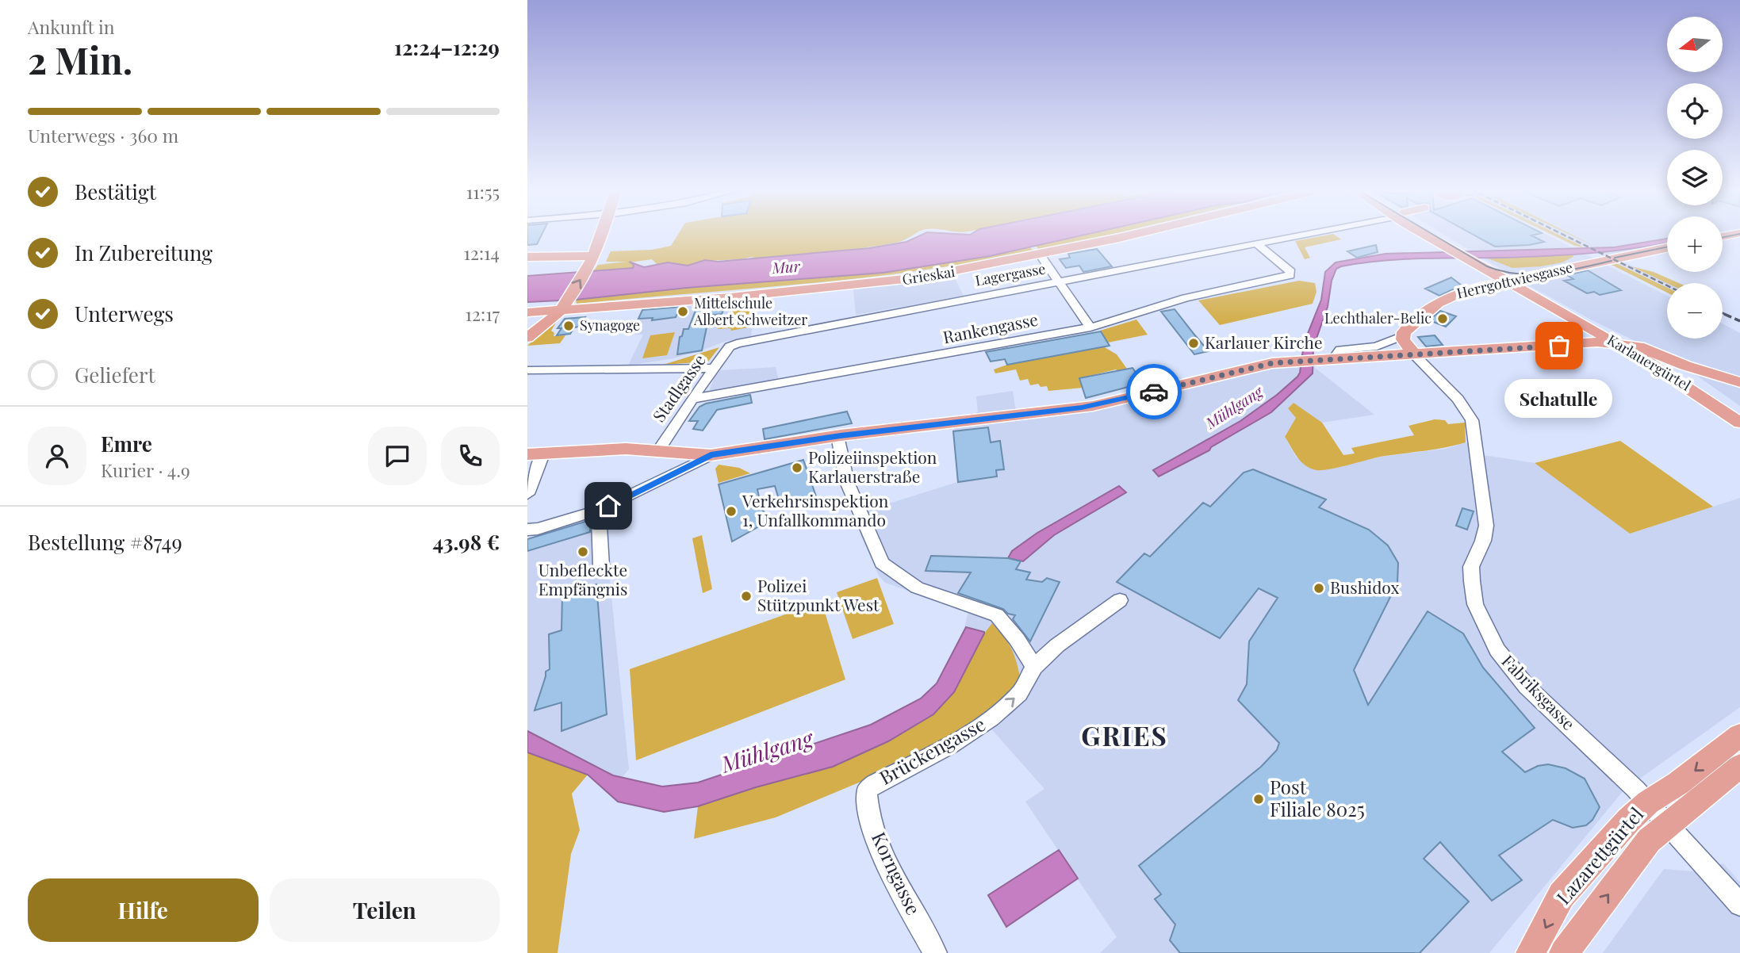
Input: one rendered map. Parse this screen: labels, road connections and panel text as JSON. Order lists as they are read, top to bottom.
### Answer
{
  "streets": {
    "main road": [
      "Grieskai",
      "Herrgottwiesgasse",
      "Karlauergürtel",
      "Lazarettgürtel"
    ],
    "street": [
      "Lagergasse",
      "Rankengasse",
      "Stadlgasse",
      "Fabriksgasse",
      "Brückengasse",
      "Korngasse"
    ]
  },
  "crossings": [
    ["Lagergasse", "Rankengasse"],
    ["Lagergasse", "Stadlgasse"],
    ["Herrgottwiesgasse", "Karlauergürtel"],
    ["Rankengasse", "Stadlgasse"],
    ["Fabriksgasse", "Lazarettgürtel"],
    ["Brückengasse", "Korngasse"]
  ],
  "one_way": ["Brückengasse"],
  "districts": ["GRIES"],
  "water": ["Mur", "Mühlgang"],
  "places": [
    "Mittelschule Albert Schweitzer",
    "Lechthaler-Belic",
    "Synagoge",
    "Karlauer Kirche",
    "Schatulle",
    "Polizeiinspektion Karlauerstraße",
    "Verkehrsinspektion 1, Unfallkommando",
    "Unbefleckte Empfängnis",
    "Bushidox",
    "Polizei Stützpunkt West",
    "Post Filiale 8025"
  ],
  "north": "left",
  "page": {
    "heading": ["2 Min.", "Ankunft in", "12:24–12:29"],
    "panel": [
      "Emre",
      "Kurier · 4.9",
      "Bestellung #8749",
      "43.98 €"
    ],
    "map_buttons": ["+", "−"],
    "bar": "Unterwegs · 360 m",
    "list": [
      ["Bestätigt", "11:55"],
      ["In Zubereitung", "12:14"],
      ["Unterwegs", "12:17"],
      "Geliefert"
    ],
    "bubble": "Schatulle",
    "buttons": ["Hilfe", "Teilen"]
  }
}
